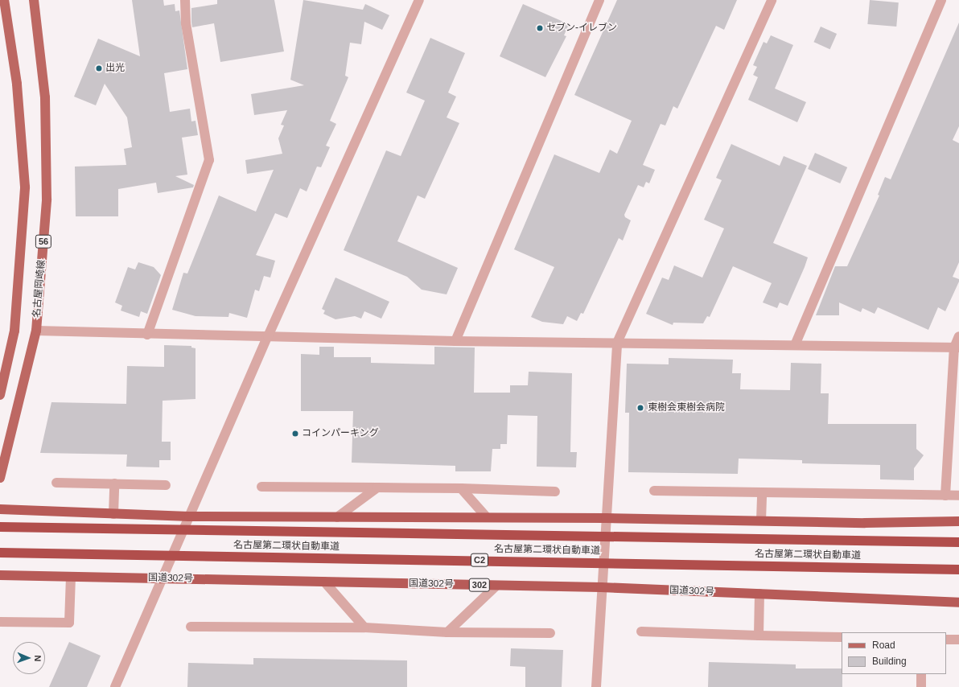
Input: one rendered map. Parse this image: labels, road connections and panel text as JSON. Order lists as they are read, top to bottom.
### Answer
{
  "streets": {
    "highway": [
      "名古屋第二環状自動車道",
      "C2",
      "国道302号",
      "302"
    ],
    "main road": ["56", "名古屋岡崎線"]
  },
  "places": [
    "セブン-イレブン",
    "出光",
    "東樹会東樹会病院",
    "コインパーキング"
  ],
  "legend": ["Road", "Building"],
  "north": "right"
}
